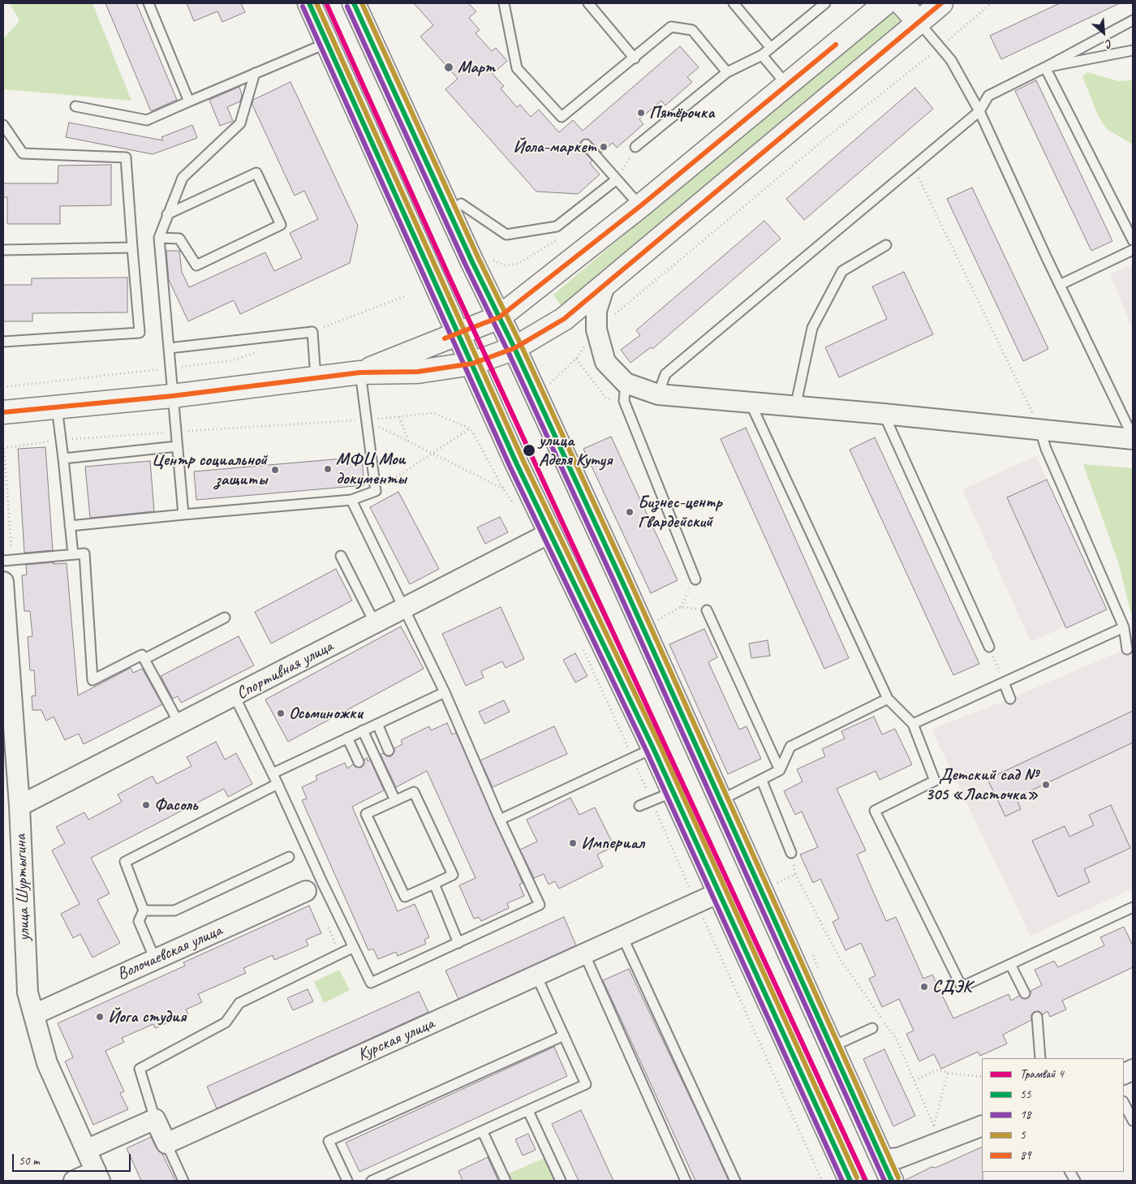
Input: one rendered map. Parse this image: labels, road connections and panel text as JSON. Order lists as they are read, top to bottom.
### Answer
{
  "streets": {
    "street": [
      "Спортивная улица",
      "улица Шуртыгина",
      "Волочаевская улица",
      "Курская улица"
    ]
  },
  "crossings": [
    ["Спортивная улица", "улица Шуртыгина"],
    ["улица Шуртыгина", "Волочаевская улица"]
  ],
  "places": [
    "Март",
    "Пятёрочка",
    "Йола-маркет",
    "улица Аделя Кутуя",
    "МФЦ Мои документы",
    "Центр социальной защиты",
    "Бизнес-центр Гвардейский",
    "Осьминожки",
    "Детский сад № 305 «Ласточка»",
    "Фасоль",
    "Империал",
    "СДЭК",
    "Йога студия"
  ],
  "lines": [
    "tram line 4",
    "transit line 55",
    "transit line 5",
    "transit line 89",
    "transit line 18"
  ],
  "legend": [
    "Трамвай 4",
    "55",
    "18",
    "5",
    "89"
  ],
  "scale_bar": "50 m",
  "north": "bottom right"
}
